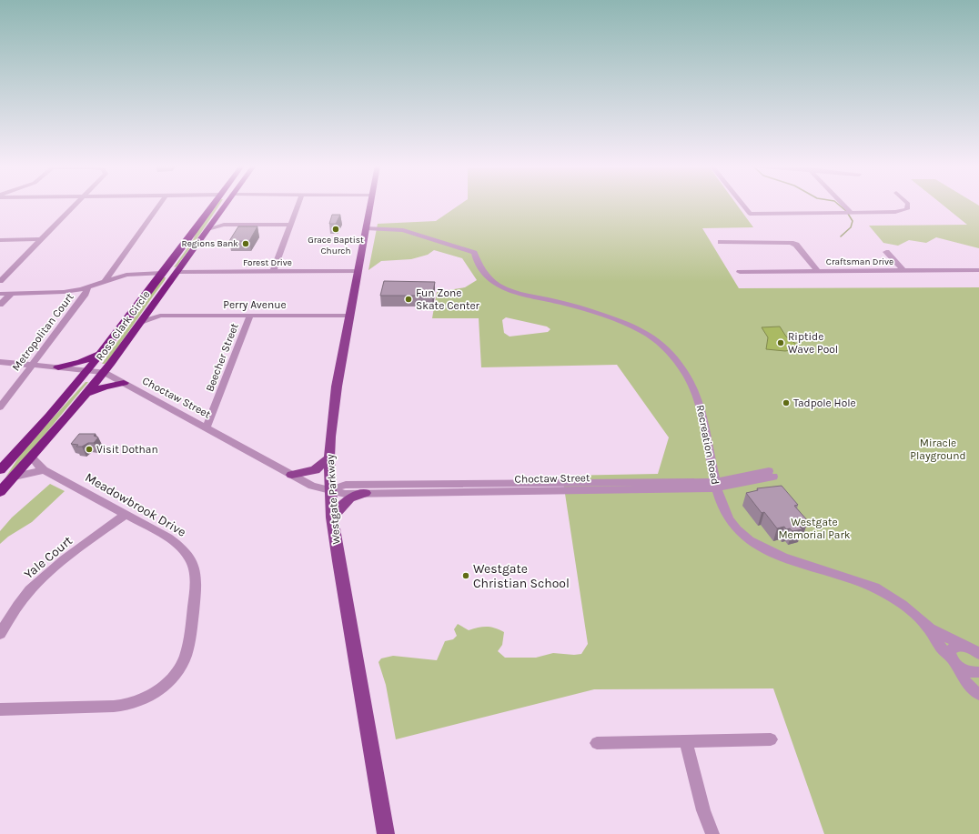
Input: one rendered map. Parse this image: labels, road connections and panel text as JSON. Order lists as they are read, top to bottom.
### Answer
{
  "streets": {
    "highway": ["Ross Clark Circle"],
    "main road": ["Westgate Parkway"],
    "street": [
      "Craftsman Drive",
      "Forest Drive",
      "Perry Avenue",
      "Metropolitan Court",
      "Beecher Street",
      "Choctaw Street",
      "Recreation Road",
      "Meadowbrook Drive",
      "Yale Court"
    ]
  },
  "crossings": [
    ["Forest Drive", "Ross Clark Circle"],
    ["Forest Drive", "Westgate Parkway"],
    ["Perry Avenue", "Ross Clark Circle"],
    ["Perry Avenue", "Beecher Street"],
    ["Perry Avenue", "Westgate Parkway"],
    ["Ross Clark Circle", "Choctaw Street"],
    ["Ross Clark Circle", "Meadowbrook Drive"],
    ["Metropolitan Court", "Choctaw Street"],
    ["Beecher Street", "Choctaw Street"],
    ["Choctaw Street", "Recreation Road"],
    ["Choctaw Street", "Westgate Parkway"],
    ["Recreation Road", "Westgate Parkway"],
    ["Meadowbrook Drive", "Yale Court"]
  ],
  "parks": ["Miracle Playground", "Westgate Memorial Park"],
  "places": [
    "Grace Baptist Church",
    "Regions Bank",
    "Fun Zone Skate Center",
    "Riptide Wave Pool",
    "Tadpole Hole",
    "Visit Dothan",
    "Westgate Christian School"
  ]
}
